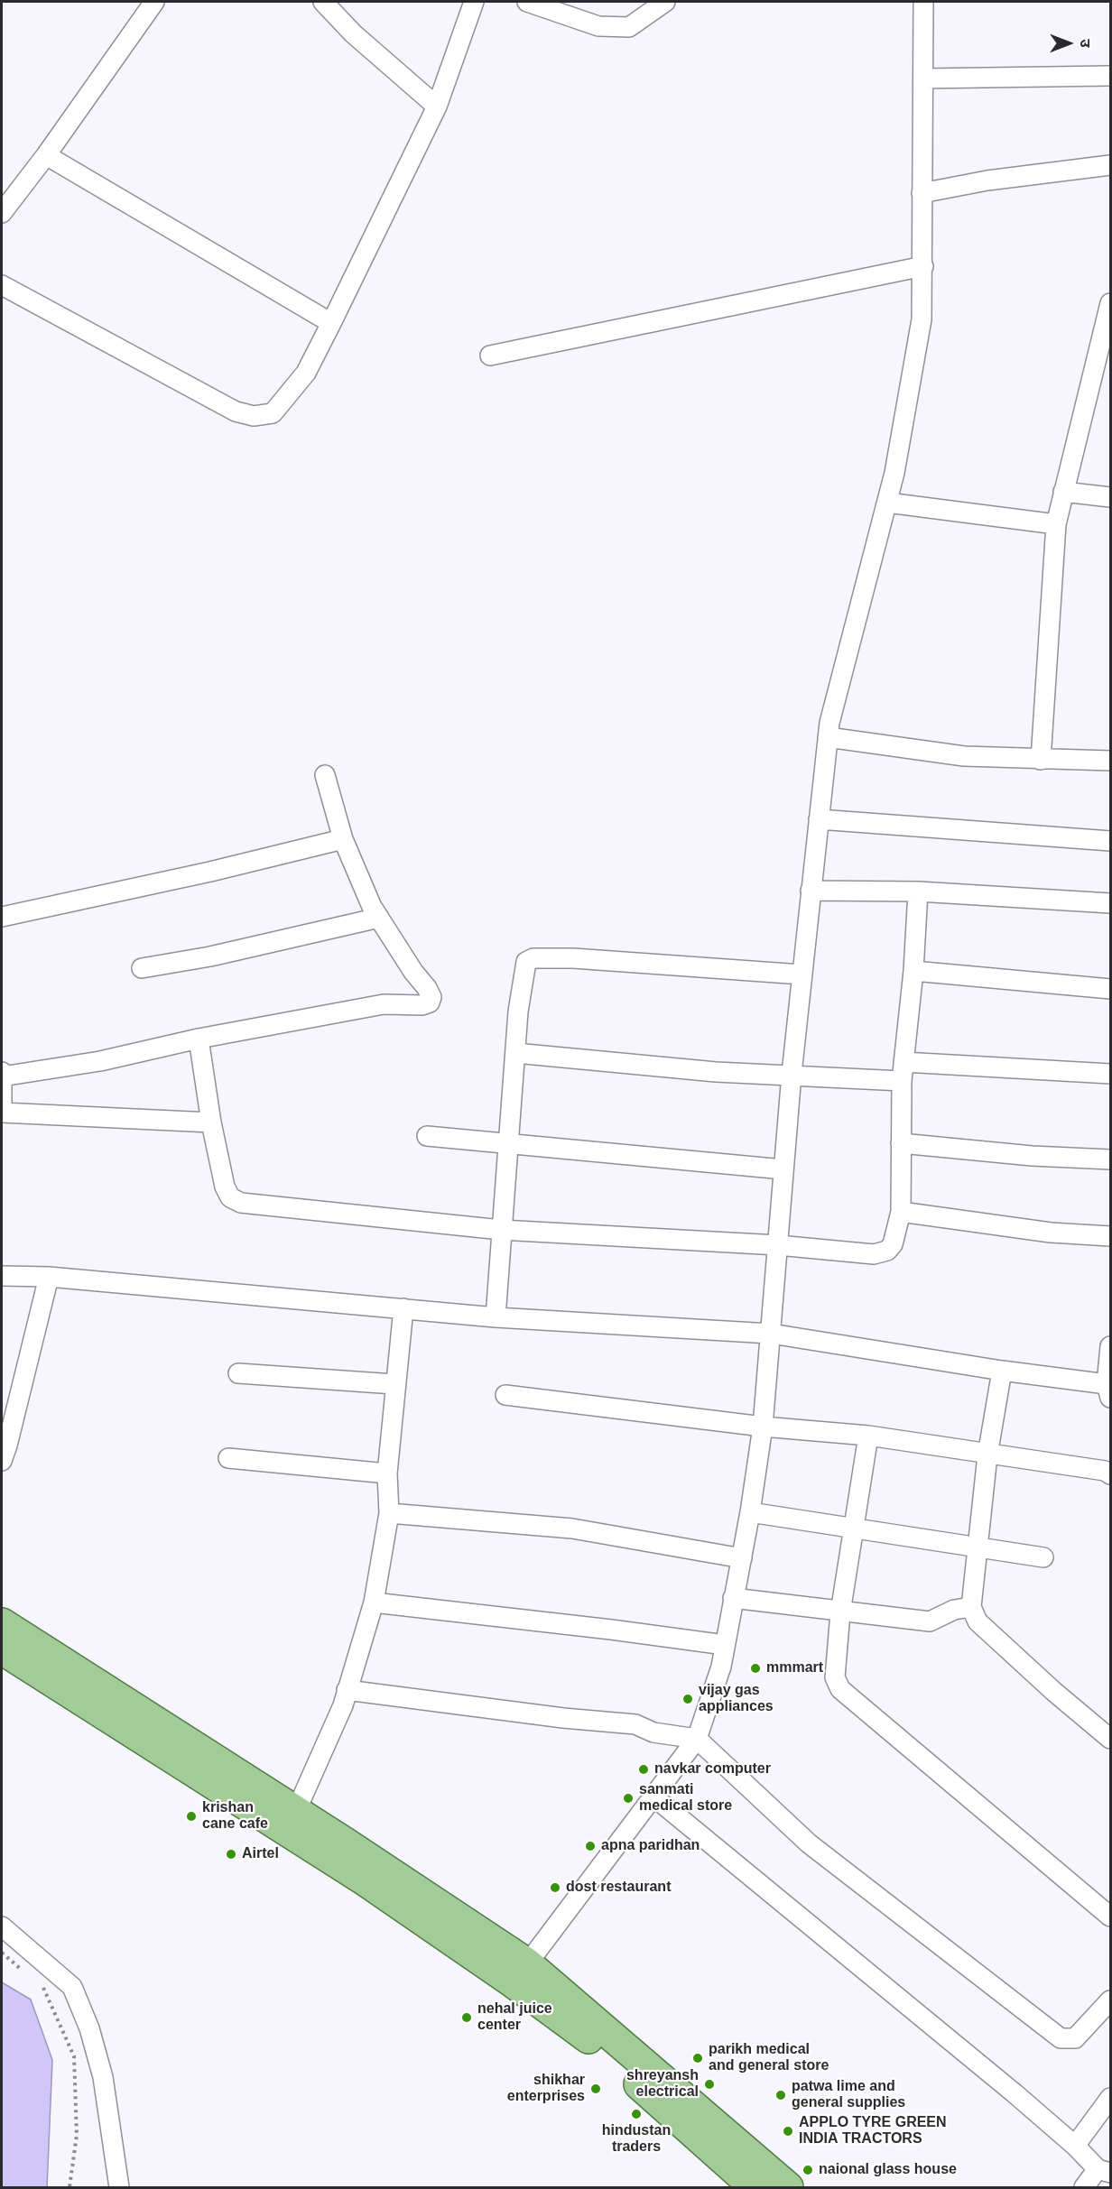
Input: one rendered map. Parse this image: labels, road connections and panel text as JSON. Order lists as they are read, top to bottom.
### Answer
{
  "places": [
    "mmmart",
    "vijay gas appliances",
    "navkar computer",
    "sanmati medical store",
    "krishan cane cafe",
    "apna paridhan",
    "Airtel",
    "dost restaurant",
    "nehal juice center",
    "parikh medical and general store",
    "shreyansh electrical",
    "shikhar enterprises",
    "patwa lime and general supplies",
    "hindustan traders",
    "APPLO TYRE GREEN INDIA TRACTORS",
    "naional glass house"
  ],
  "north": "right"
}
